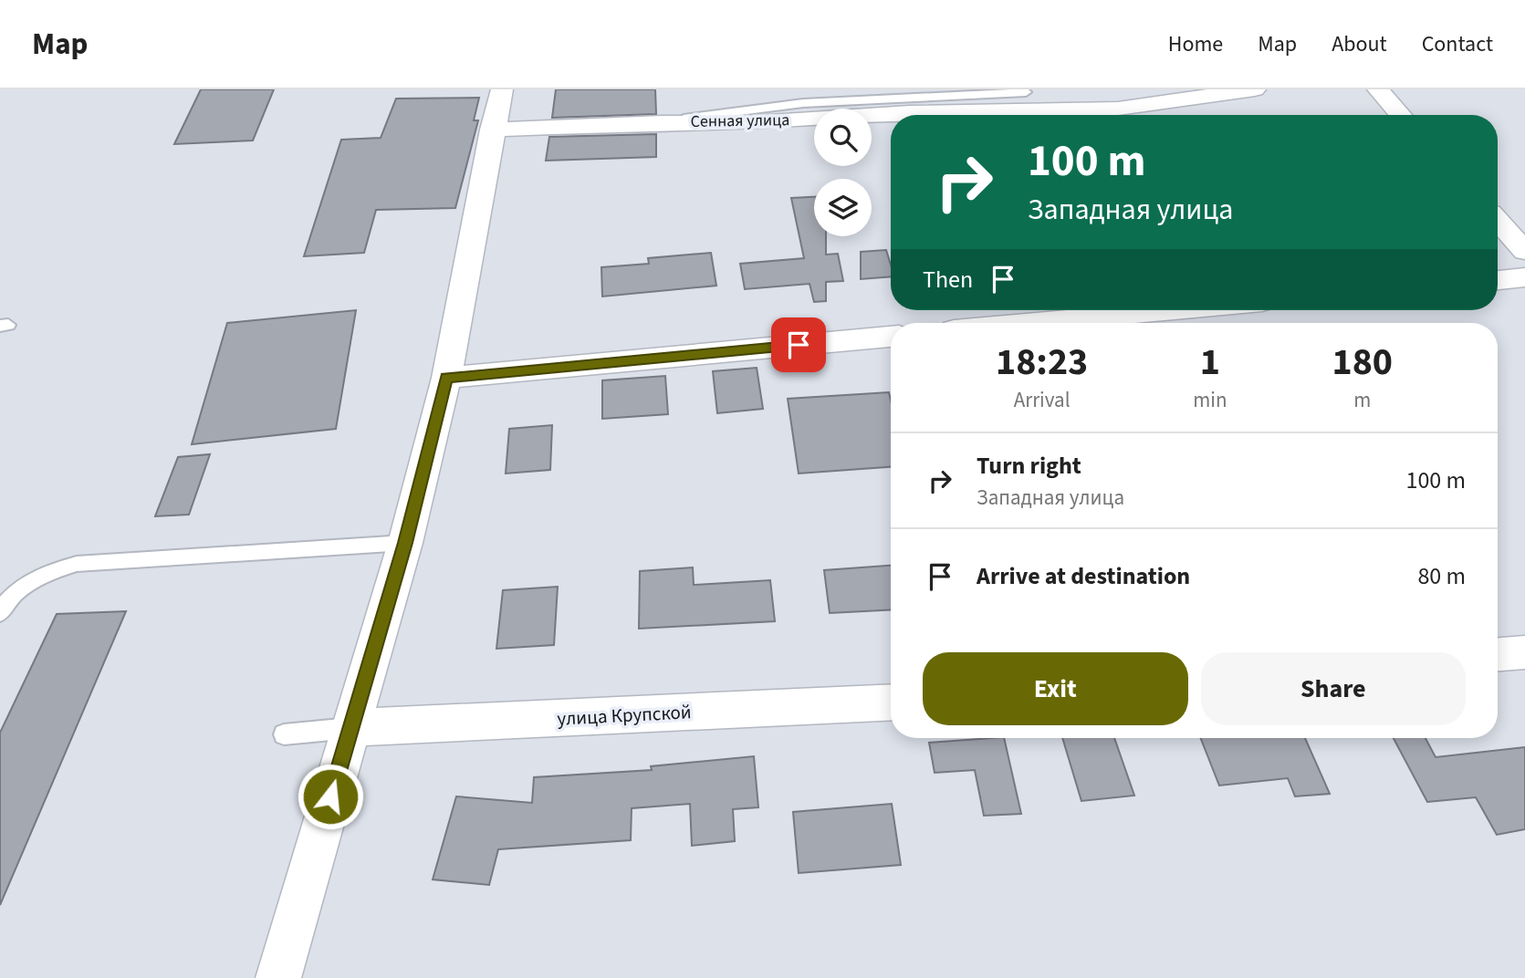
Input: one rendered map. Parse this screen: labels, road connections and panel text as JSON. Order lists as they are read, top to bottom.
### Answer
{
  "streets": {
    "street": ["Сенная улица", "улица Крупской"]
  },
  "page": {
    "header": "Map",
    "nav": [
      "Home",
      "Map",
      "About",
      "Contact"
    ],
    "turn": ["100 m", "Западная улица"],
    "then": "Then",
    "eta": [
      "18:23",
      "Arrival",
      "1",
      "min",
      "180",
      "m"
    ],
    "list": [
      {
        "name": "Turn right",
        "note": "Западная улица",
        "value": "100 m"
      },
      {
        "name": "Arrive at destination",
        "value": "80 m"
      }
    ],
    "buttons": ["Exit", "Share"]
  }
}
